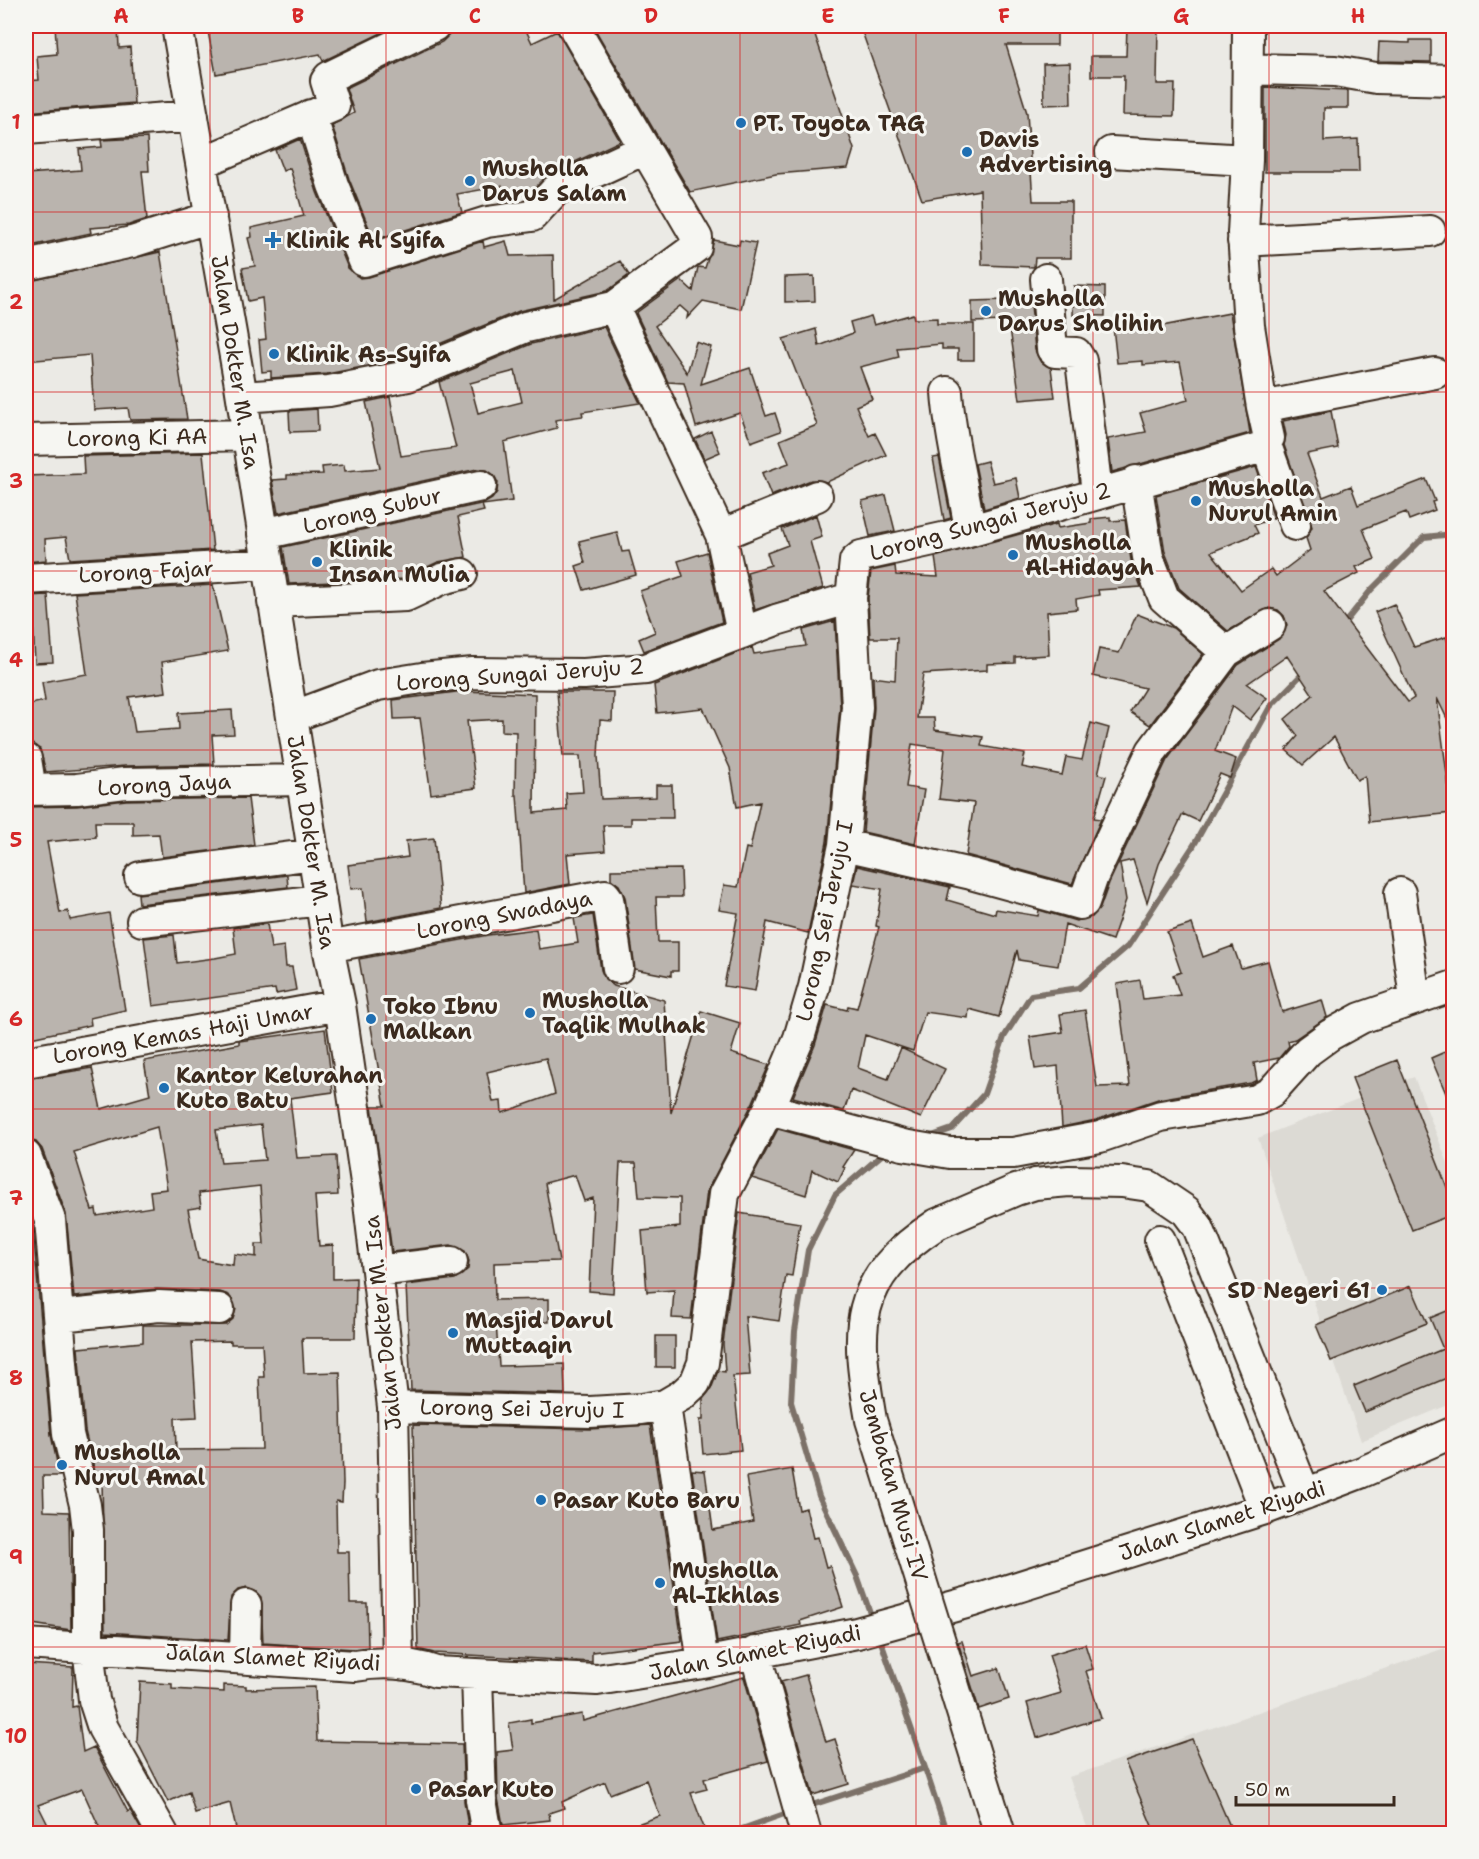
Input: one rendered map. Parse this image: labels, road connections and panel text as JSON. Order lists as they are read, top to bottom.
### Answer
{
  "streets": {
    "street": [
      "Jalan Dokter M. Isa",
      "Lorong Ki AA",
      "Lorong Subur",
      "Lorong Sungai Jeruju 2",
      "Lorong Fajar",
      "Lorong Jaya",
      "Lorong Swadaya",
      "Lorong Sei Jeruju I",
      "Lorong Kemas Haji Umar",
      "Jembatan Musi IV",
      "Jalan Slamet Riyadi"
    ]
  },
  "crossings": [
    ["Jalan Dokter M. Isa", "Lorong Ki AA"],
    ["Jalan Dokter M. Isa", "Lorong Subur"],
    ["Jalan Dokter M. Isa", "Lorong Sungai Jeruju 2"],
    ["Jalan Dokter M. Isa", "Lorong Fajar"],
    ["Jalan Dokter M. Isa", "Lorong Jaya"],
    ["Jalan Dokter M. Isa", "Lorong Swadaya"],
    ["Jalan Dokter M. Isa", "Lorong Sei Jeruju I"],
    ["Jalan Dokter M. Isa", "Lorong Kemas Haji Umar"],
    ["Jalan Dokter M. Isa", "Jalan Slamet Riyadi"],
    ["Lorong Sungai Jeruju 2", "Lorong Sei Jeruju I"],
    ["Jembatan Musi IV", "Jalan Slamet Riyadi"]
  ],
  "places": {
    "other": [
      "PT. Toyota TAG",
      "Davis Advertising",
      "Musholla Darus Salam",
      "Musholla Darus Sholihin",
      "Klinik As-Syifa",
      "Musholla Nurul Amin",
      "Musholla Al-Hidayah",
      "Klinik Insan Mulia",
      "Musholla Taqlik Mulhak",
      "Toko Ibnu Malkan",
      "Kantor Kelurahan Kuto Batu",
      "SD Negeri 61",
      "Masjid Darul Muttaqin",
      "Musholla Nurul Amal",
      "Pasar Kuto Baru",
      "Musholla Al-Ikhlas",
      "Pasar Kuto"
    ],
    "health": ["Klinik Al Syifa"]
  },
  "scale_bar": "50 m",
  "grid": {
    "columns": [
      "A",
      "B",
      "C",
      "D",
      "E",
      "F",
      "G",
      "H"
    ],
    "rows": [
      "1",
      "2",
      "3",
      "4",
      "5",
      "6",
      "7",
      "8",
      "9",
      "10"
    ]
  }
}
